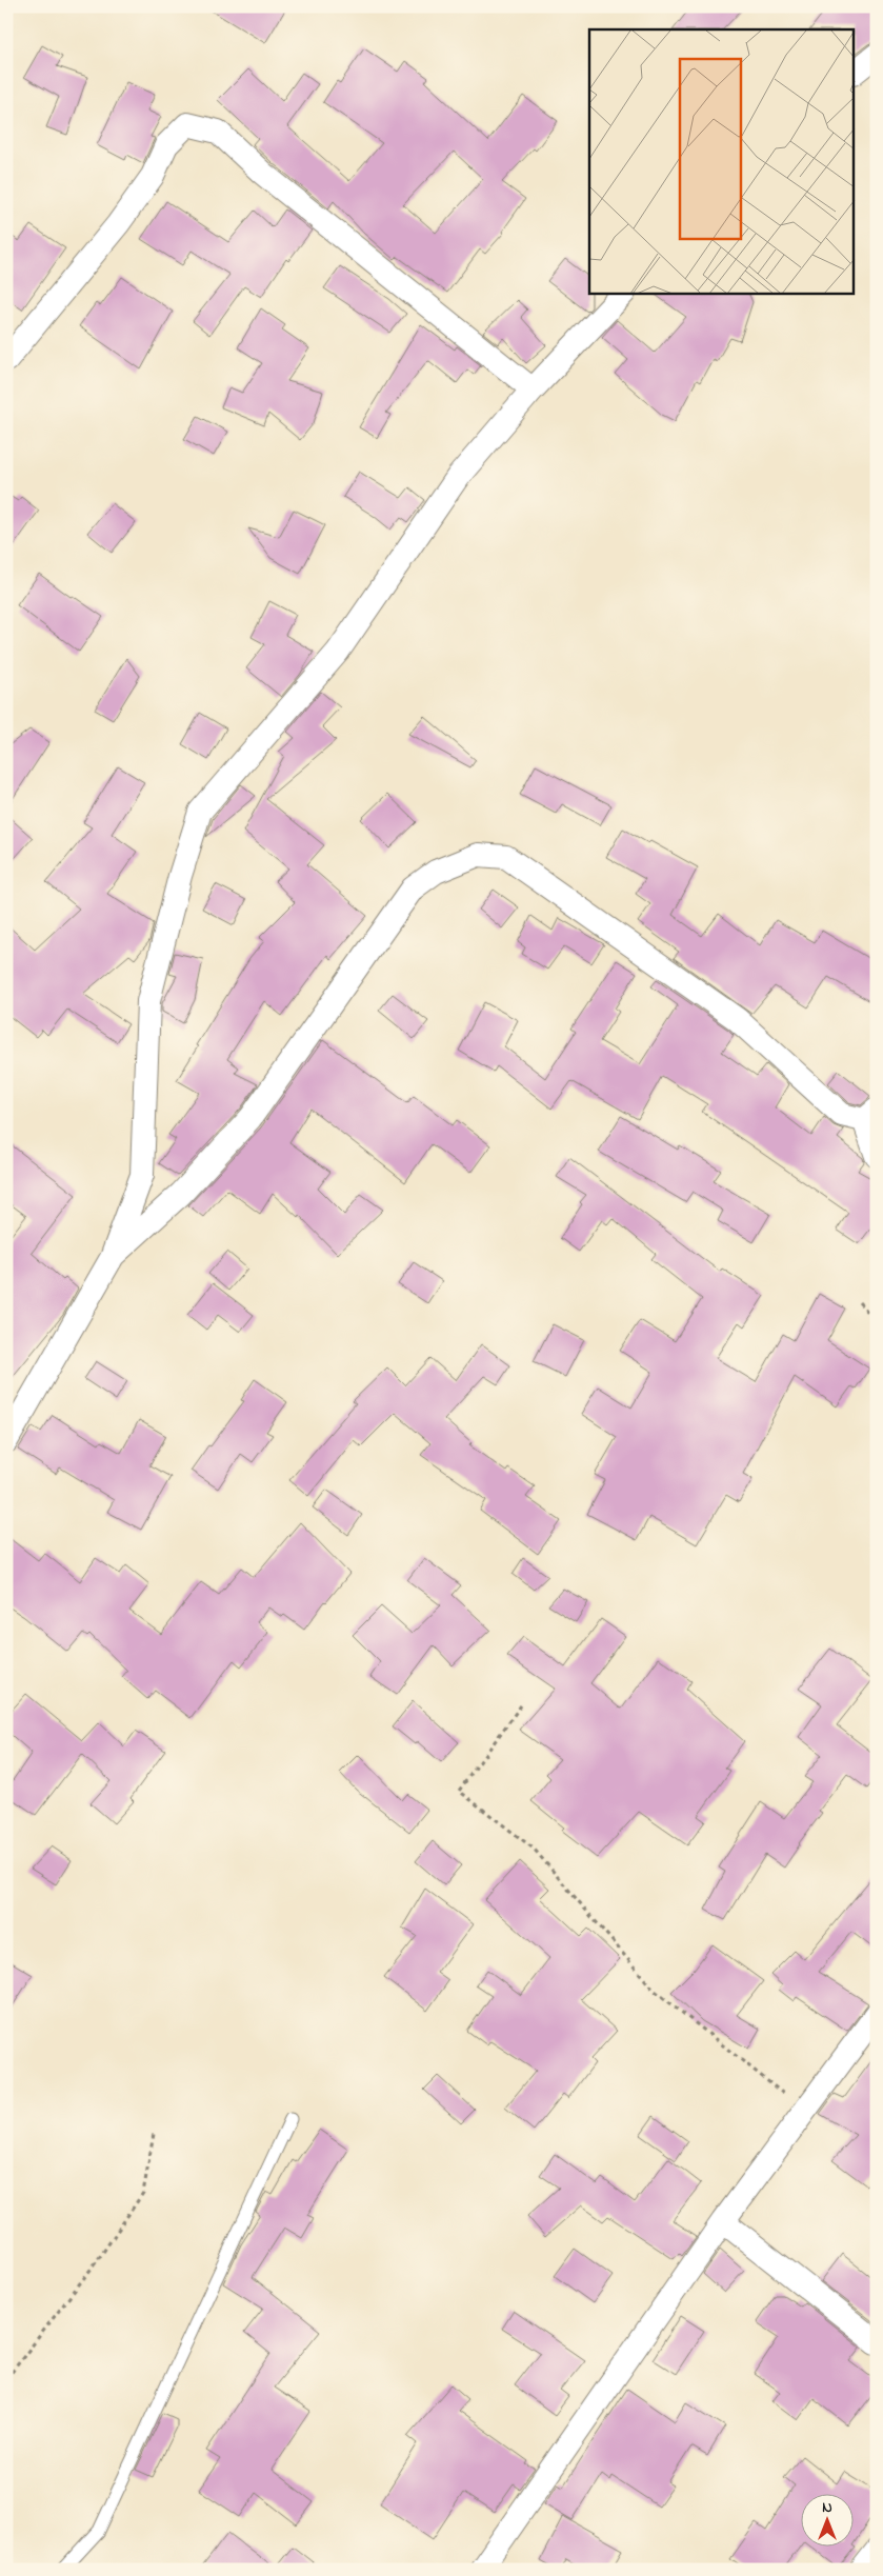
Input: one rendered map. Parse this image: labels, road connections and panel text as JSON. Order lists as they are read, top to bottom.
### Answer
{
  "north": "top"
}
